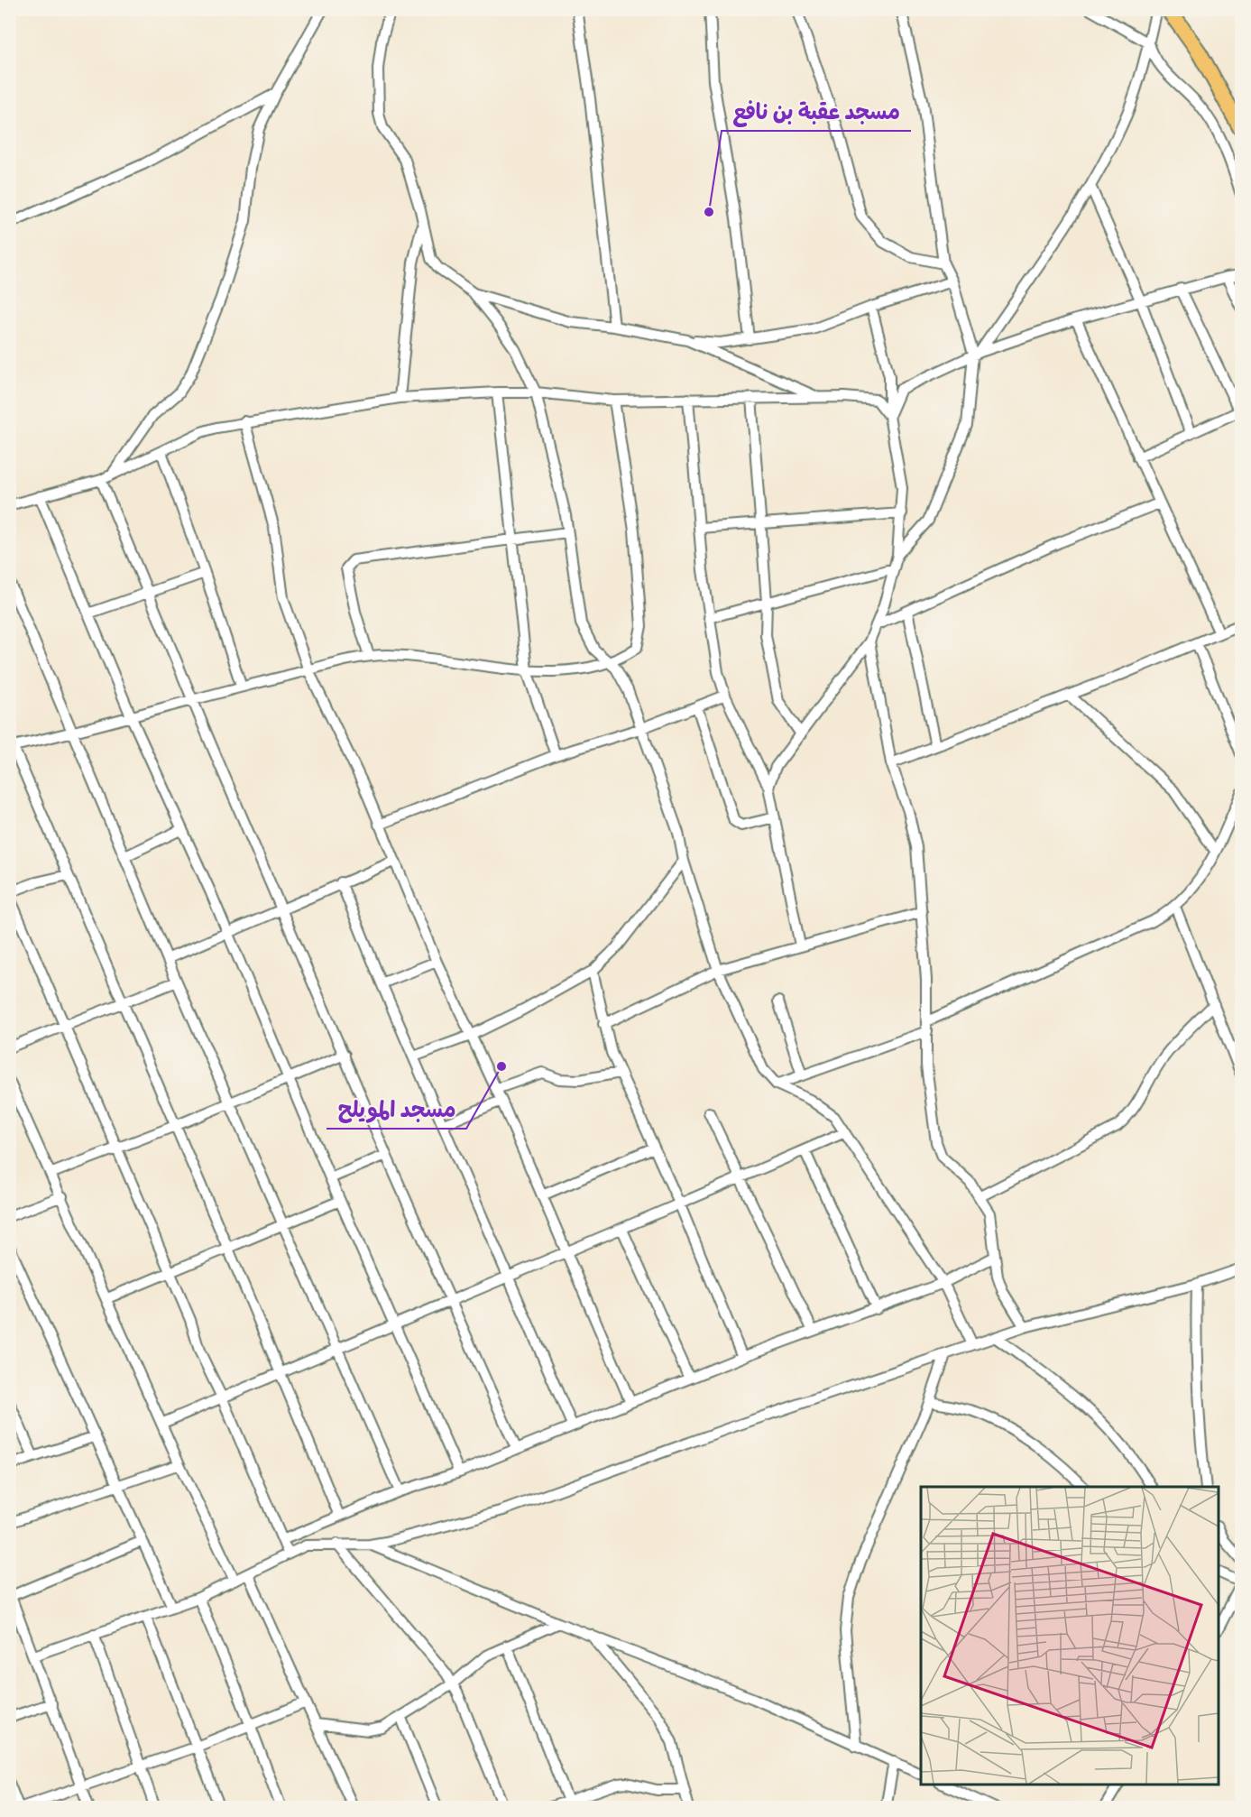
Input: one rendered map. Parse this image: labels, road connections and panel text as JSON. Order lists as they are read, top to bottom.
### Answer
{
  "places": ["مسجد عقبة بن نافع", "مسجد المويلح"]
}
